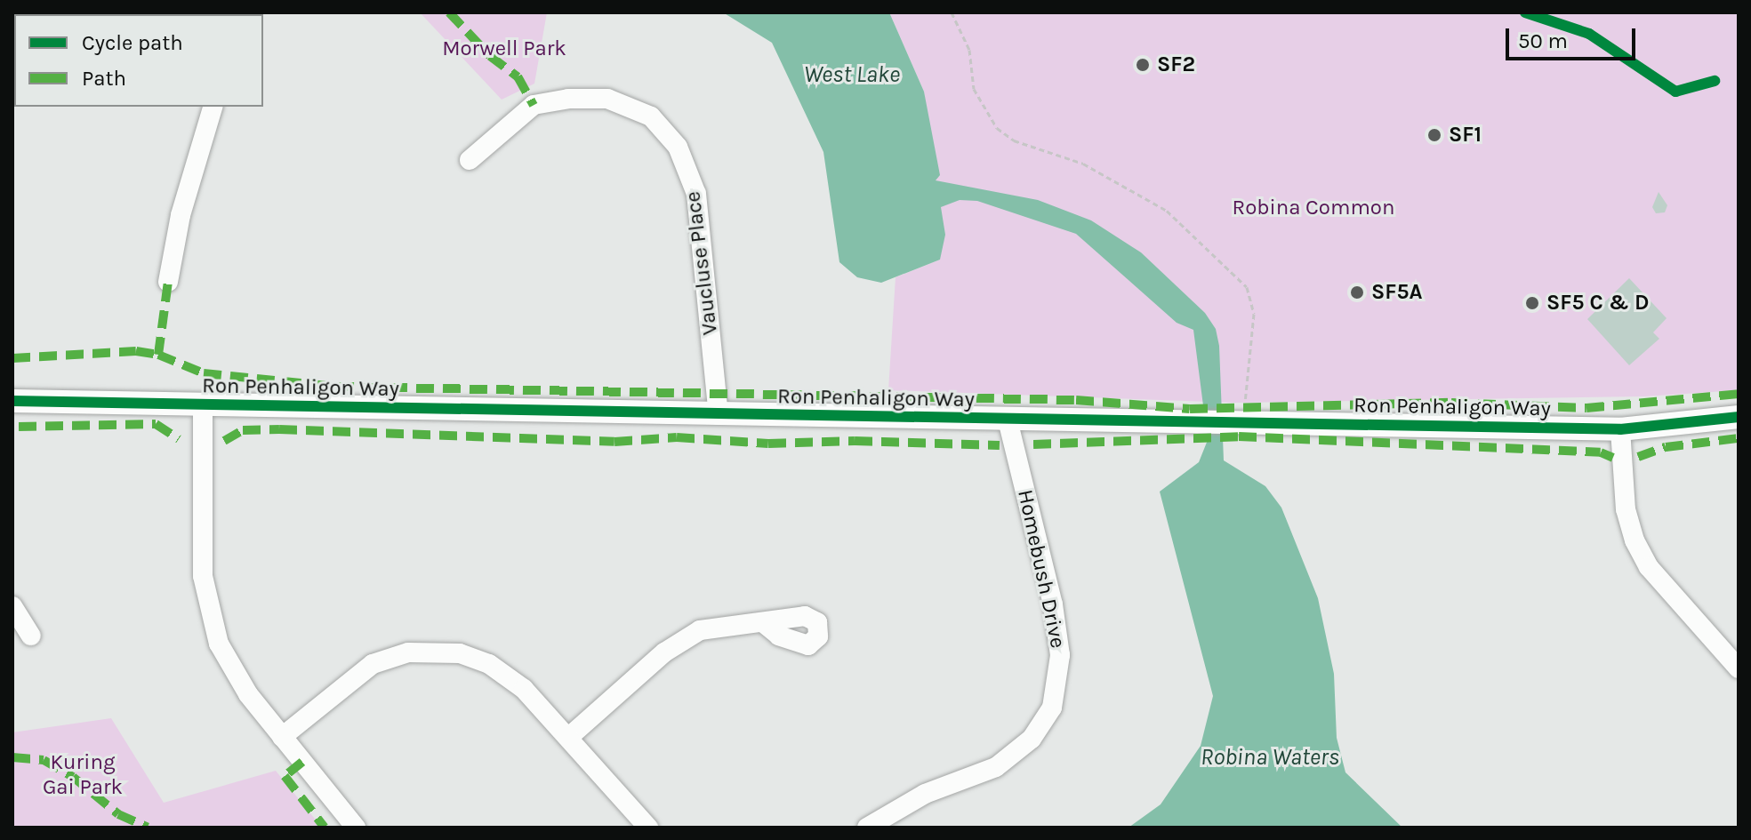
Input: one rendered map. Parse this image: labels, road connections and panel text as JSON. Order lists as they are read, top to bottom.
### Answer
{
  "streets": {
    "street": ["Vaucluse Place", "Ron Penhaligon Way", "Homebush Drive"]
  },
  "crossings": [
    ["Vaucluse Place", "Ron Penhaligon Way"],
    ["Ron Penhaligon Way", "Homebush Drive"]
  ],
  "water": ["West Lake", "Robina Waters"],
  "parks": ["Morwell Park", "Robina Common", "Kuring Gai Park"],
  "places": [
    "SF2",
    "SF1",
    "SF5A",
    "SF5 C & D"
  ],
  "legend": ["Cycle path", "Path"],
  "scale_bar": "50 m"
}
